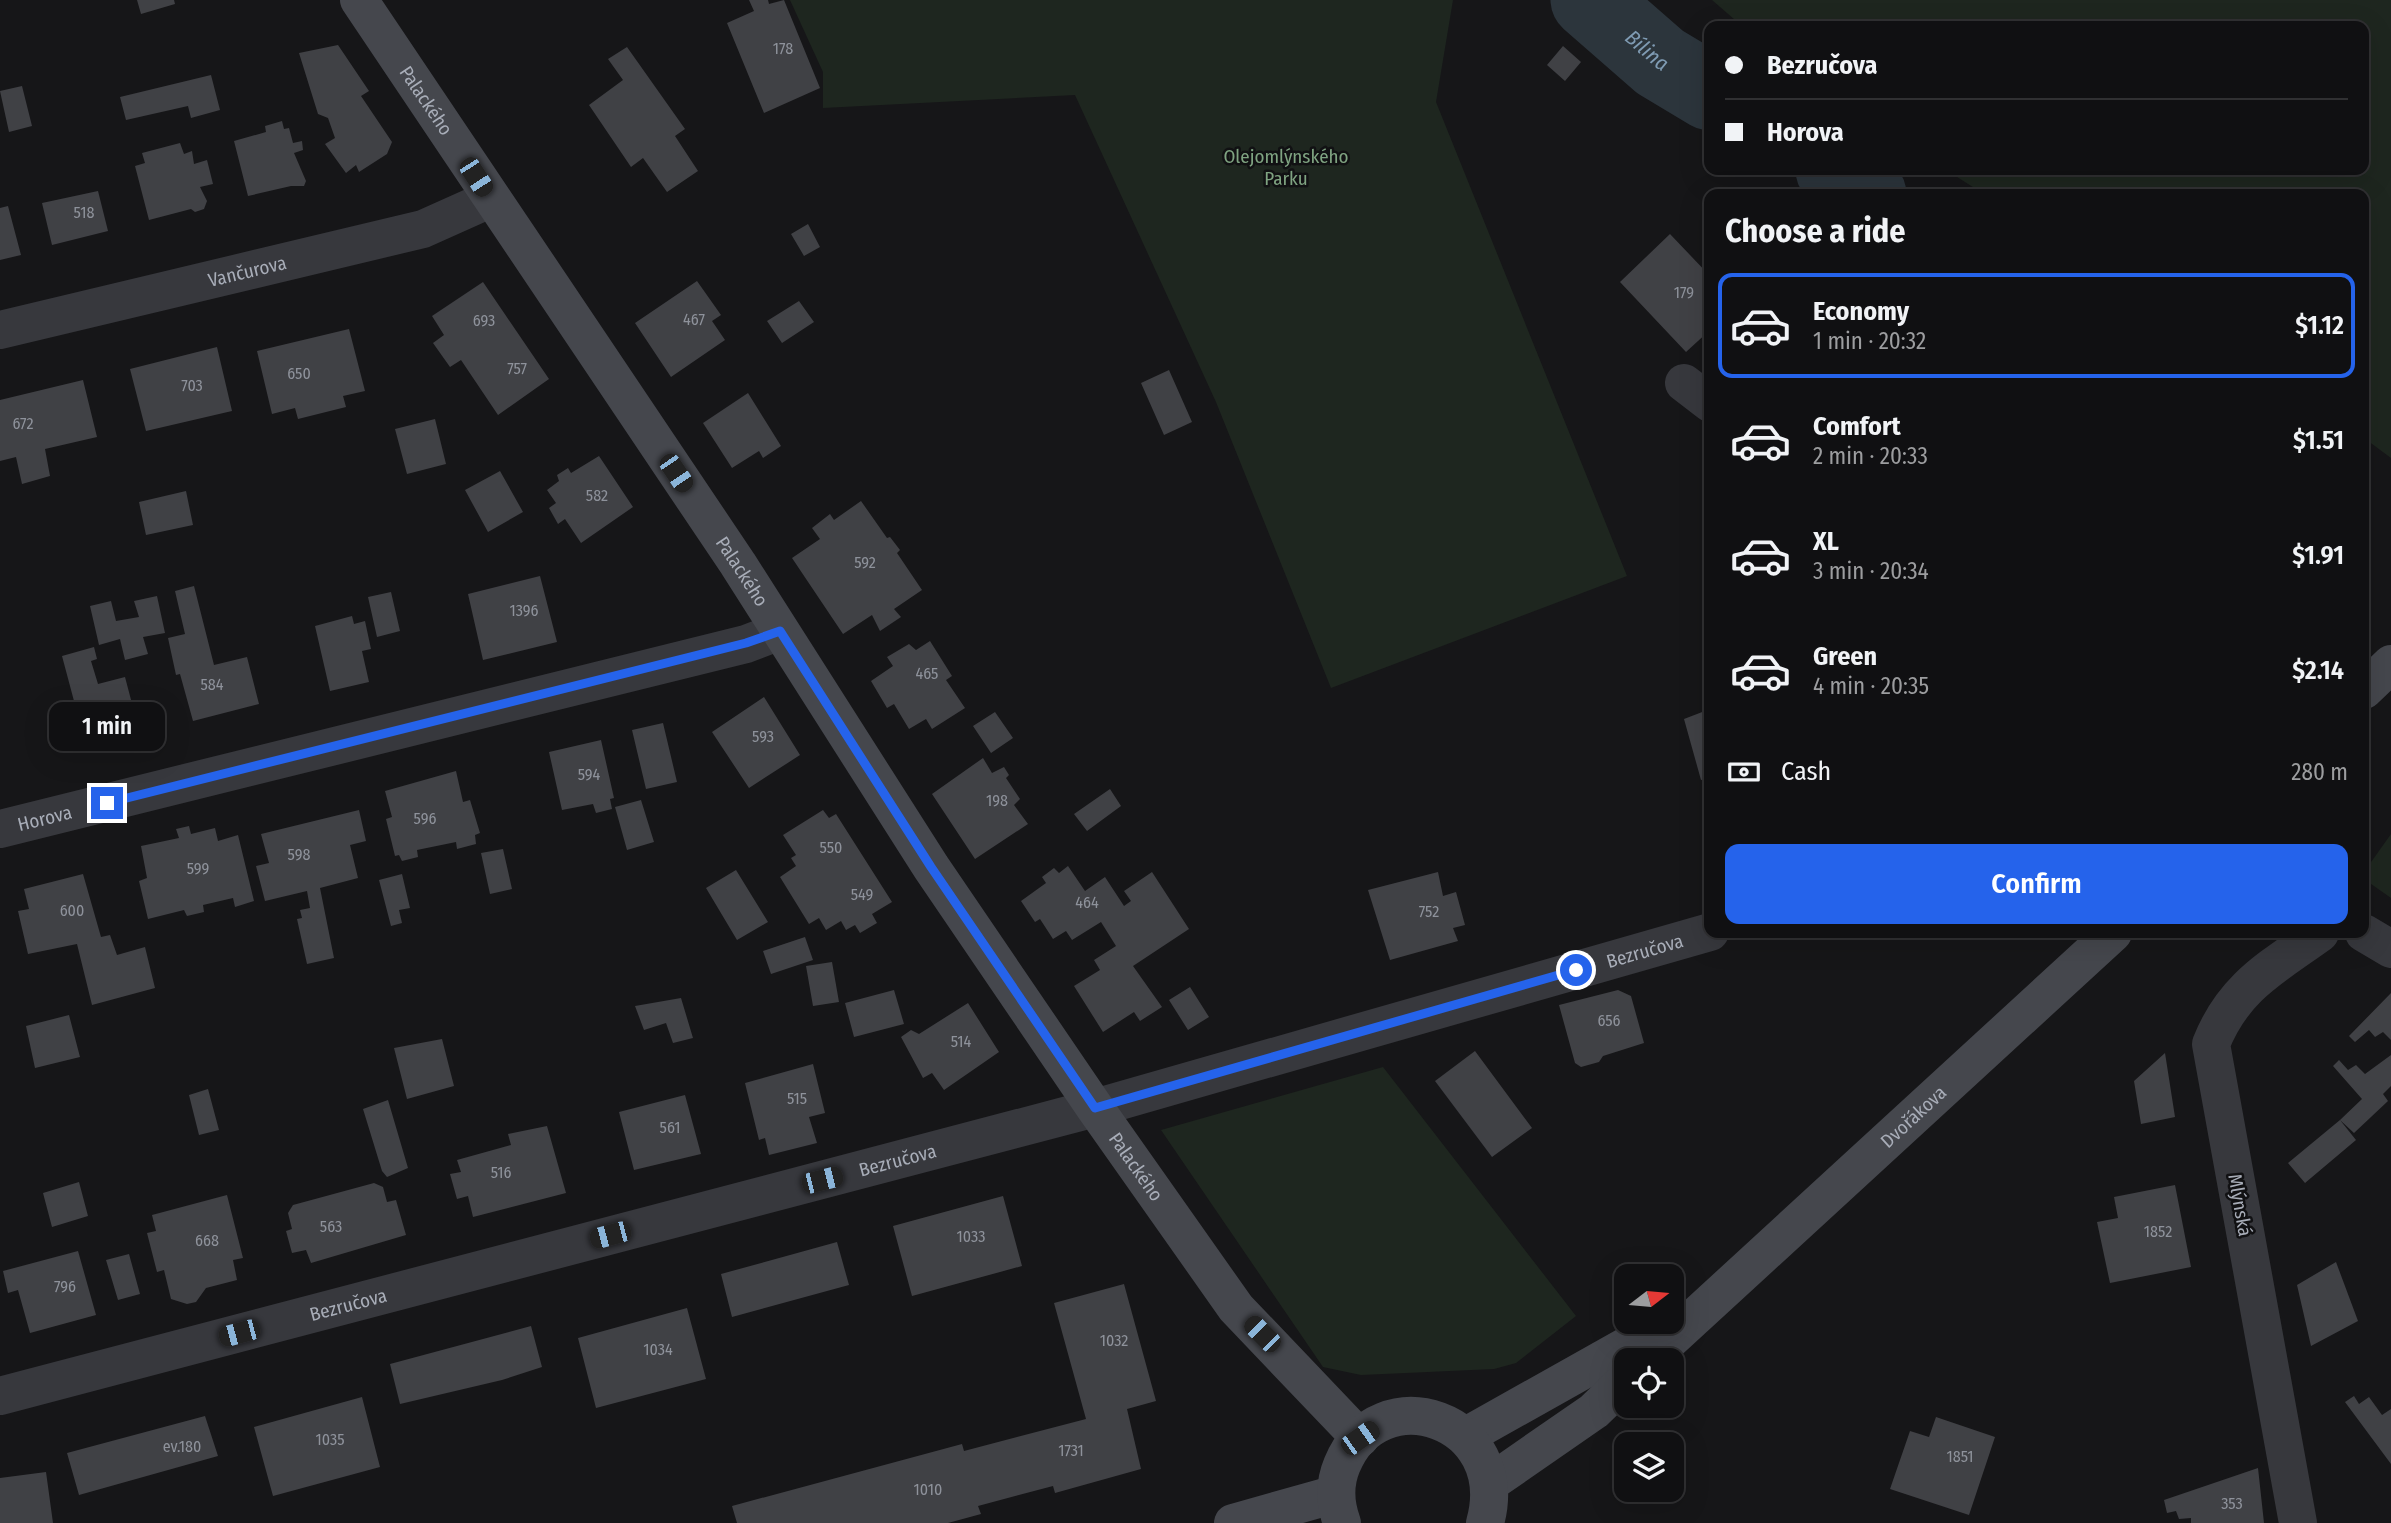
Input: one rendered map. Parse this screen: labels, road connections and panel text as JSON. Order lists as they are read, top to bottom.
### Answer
{
  "streets": {
    "street": [
      "Palackého",
      "Vančurova",
      "Horova",
      "Bezručova",
      "Dvořákova",
      "Mlýnská"
    ]
  },
  "crossings": [
    ["Palackého", "Vančurova"],
    ["Palackého", "Horova"],
    ["Palackého", "Bezručova"]
  ],
  "water": ["Bílina"],
  "parks": ["Olejomlýnského Parku"],
  "house_numbers": [
    "178",
    "518",
    "179",
    "467",
    "693",
    "757",
    "650",
    "703",
    "672",
    "582",
    "592",
    "1396",
    "465",
    "584",
    "593",
    "594",
    "198",
    "596",
    "550",
    "598",
    "599",
    "549",
    "464",
    "600",
    "752",
    "656",
    "514",
    "515",
    "561",
    "516",
    "563",
    "1852",
    "1033",
    "668",
    "796",
    "1032",
    "1034",
    "1035",
    "ev.180",
    "1731",
    "1851",
    "1010",
    "353"
  ],
  "north": "right",
  "page": {
    "banner": ["Bezručova", "Horova"],
    "heading": "Choose a ride",
    "list": [
      {
        "name": "Economy",
        "note": "1 min · 20:32",
        "value": "$1.12"
      },
      {
        "name": "Comfort",
        "note": "2 min · 20:33",
        "value": "$1.51"
      },
      {
        "name": "XL",
        "note": "3 min · 20:34",
        "value": "$1.91"
      },
      {
        "name": "Green",
        "note": "4 min · 20:35",
        "value": "$2.14"
      }
    ],
    "bubble": "1 min",
    "pay": ["Cash", "280 m"],
    "buttons": "Confirm"
  }
}
